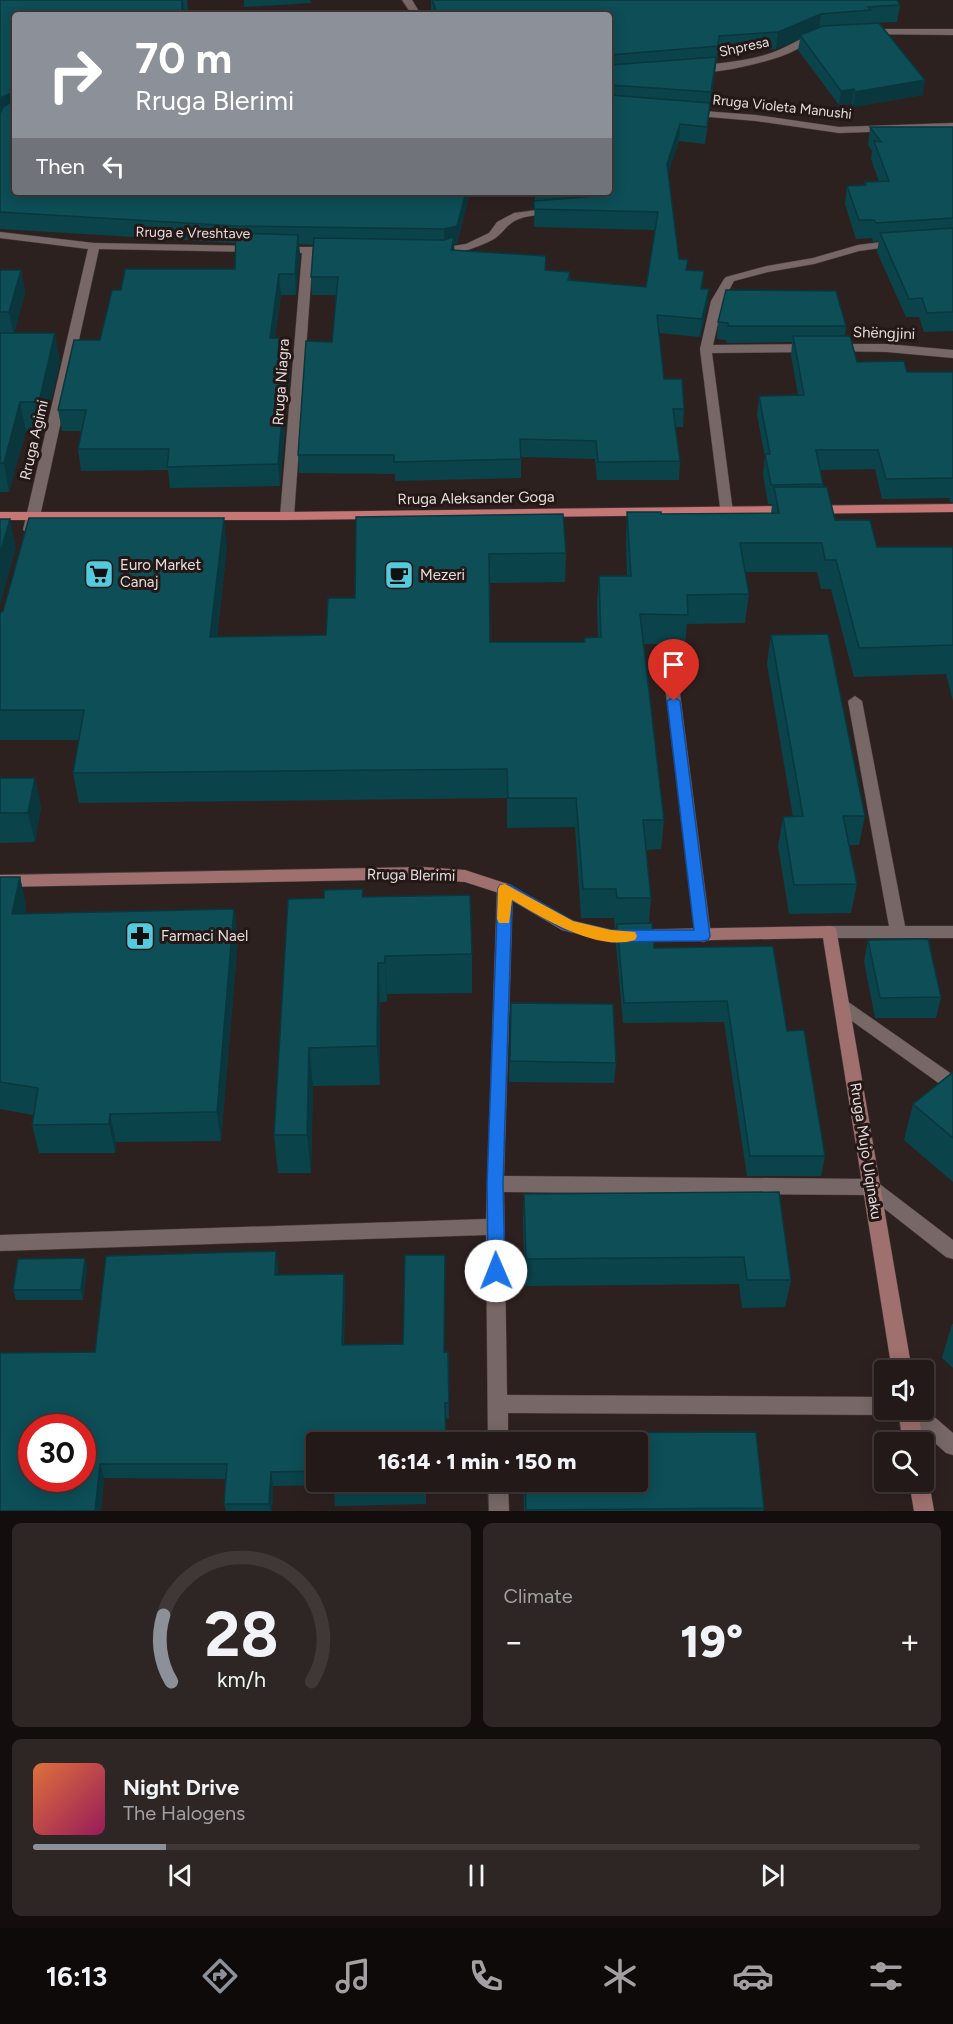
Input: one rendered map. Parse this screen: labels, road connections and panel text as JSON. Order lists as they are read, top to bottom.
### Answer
{
  "streets": {
    "main road": ["Rruga Aleksander Goga"],
    "street": [
      "Shpresa",
      "Rruga Violeta Manushi",
      "Rruga e Vreshtave",
      "Shëngjini",
      "Rruga Niagra",
      "Rruga Agimi",
      "Rruga Blerimi",
      "Rruga Mujo Ulqinaku"
    ]
  },
  "crossings": [
    ["Rruga e Vreshtave", "Rruga Niagra"],
    ["Rruga e Vreshtave", "Rruga Agimi"],
    ["Rruga Niagra", "Rruga Aleksander Goga"],
    ["Rruga Agimi", "Rruga Aleksander Goga"],
    ["Rruga Blerimi", "Rruga Mujo Ulqinaku"]
  ],
  "places": {
    "supermarket": ["Euro Market Canaj"],
    "cafe": ["Mezeri"],
    "pharmacy": ["Farmaci Nael"]
  },
  "page": {
    "turn": ["70 m", "Rruga Blerimi"],
    "then": "Then",
    "limit": "30",
    "trip": "16:14 · 1 min · 150 m",
    "tile": "Climate",
    "heat": ["−", "19°", "+"],
    "song": ["Night Drive", "The Halogens"],
    "tabs": "16:13",
    "gauge": ["28", "km/h"]
  }
}
